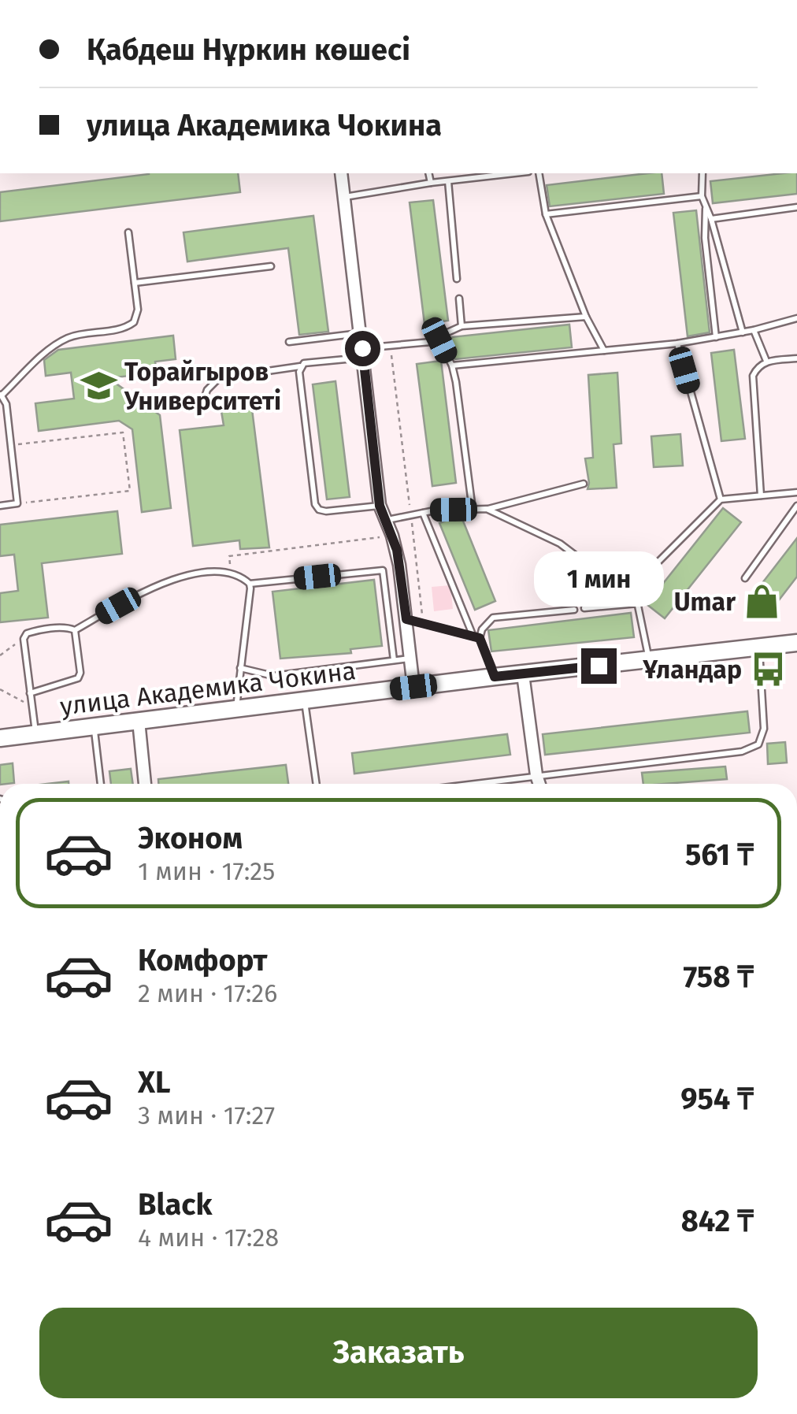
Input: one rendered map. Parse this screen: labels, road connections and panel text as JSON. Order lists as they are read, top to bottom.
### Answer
{
  "streets": {
    "main road": ["улица Академика Чокина"]
  },
  "places": {
    "school or university": ["Торайгыров Университеті"],
    "shop": ["Umar"],
    "bus stop": ["Ұландар"]
  },
  "page": {
    "banner": ["Қабдеш Нұркин көшесі", "улица Академика Чокина"],
    "bubble": "1 мин",
    "list": [
      {
        "name": "Эконом",
        "note": "1 мин · 17:25",
        "value": "561 ₸"
      },
      {
        "name": "Комфорт",
        "note": "2 мин · 17:26",
        "value": "758 ₸"
      },
      {
        "name": "XL",
        "note": "3 мин · 17:27",
        "value": "954 ₸"
      },
      {
        "name": "Black",
        "note": "4 мин · 17:28",
        "value": "842 ₸"
      }
    ],
    "buttons": "Заказать"
  }
}
